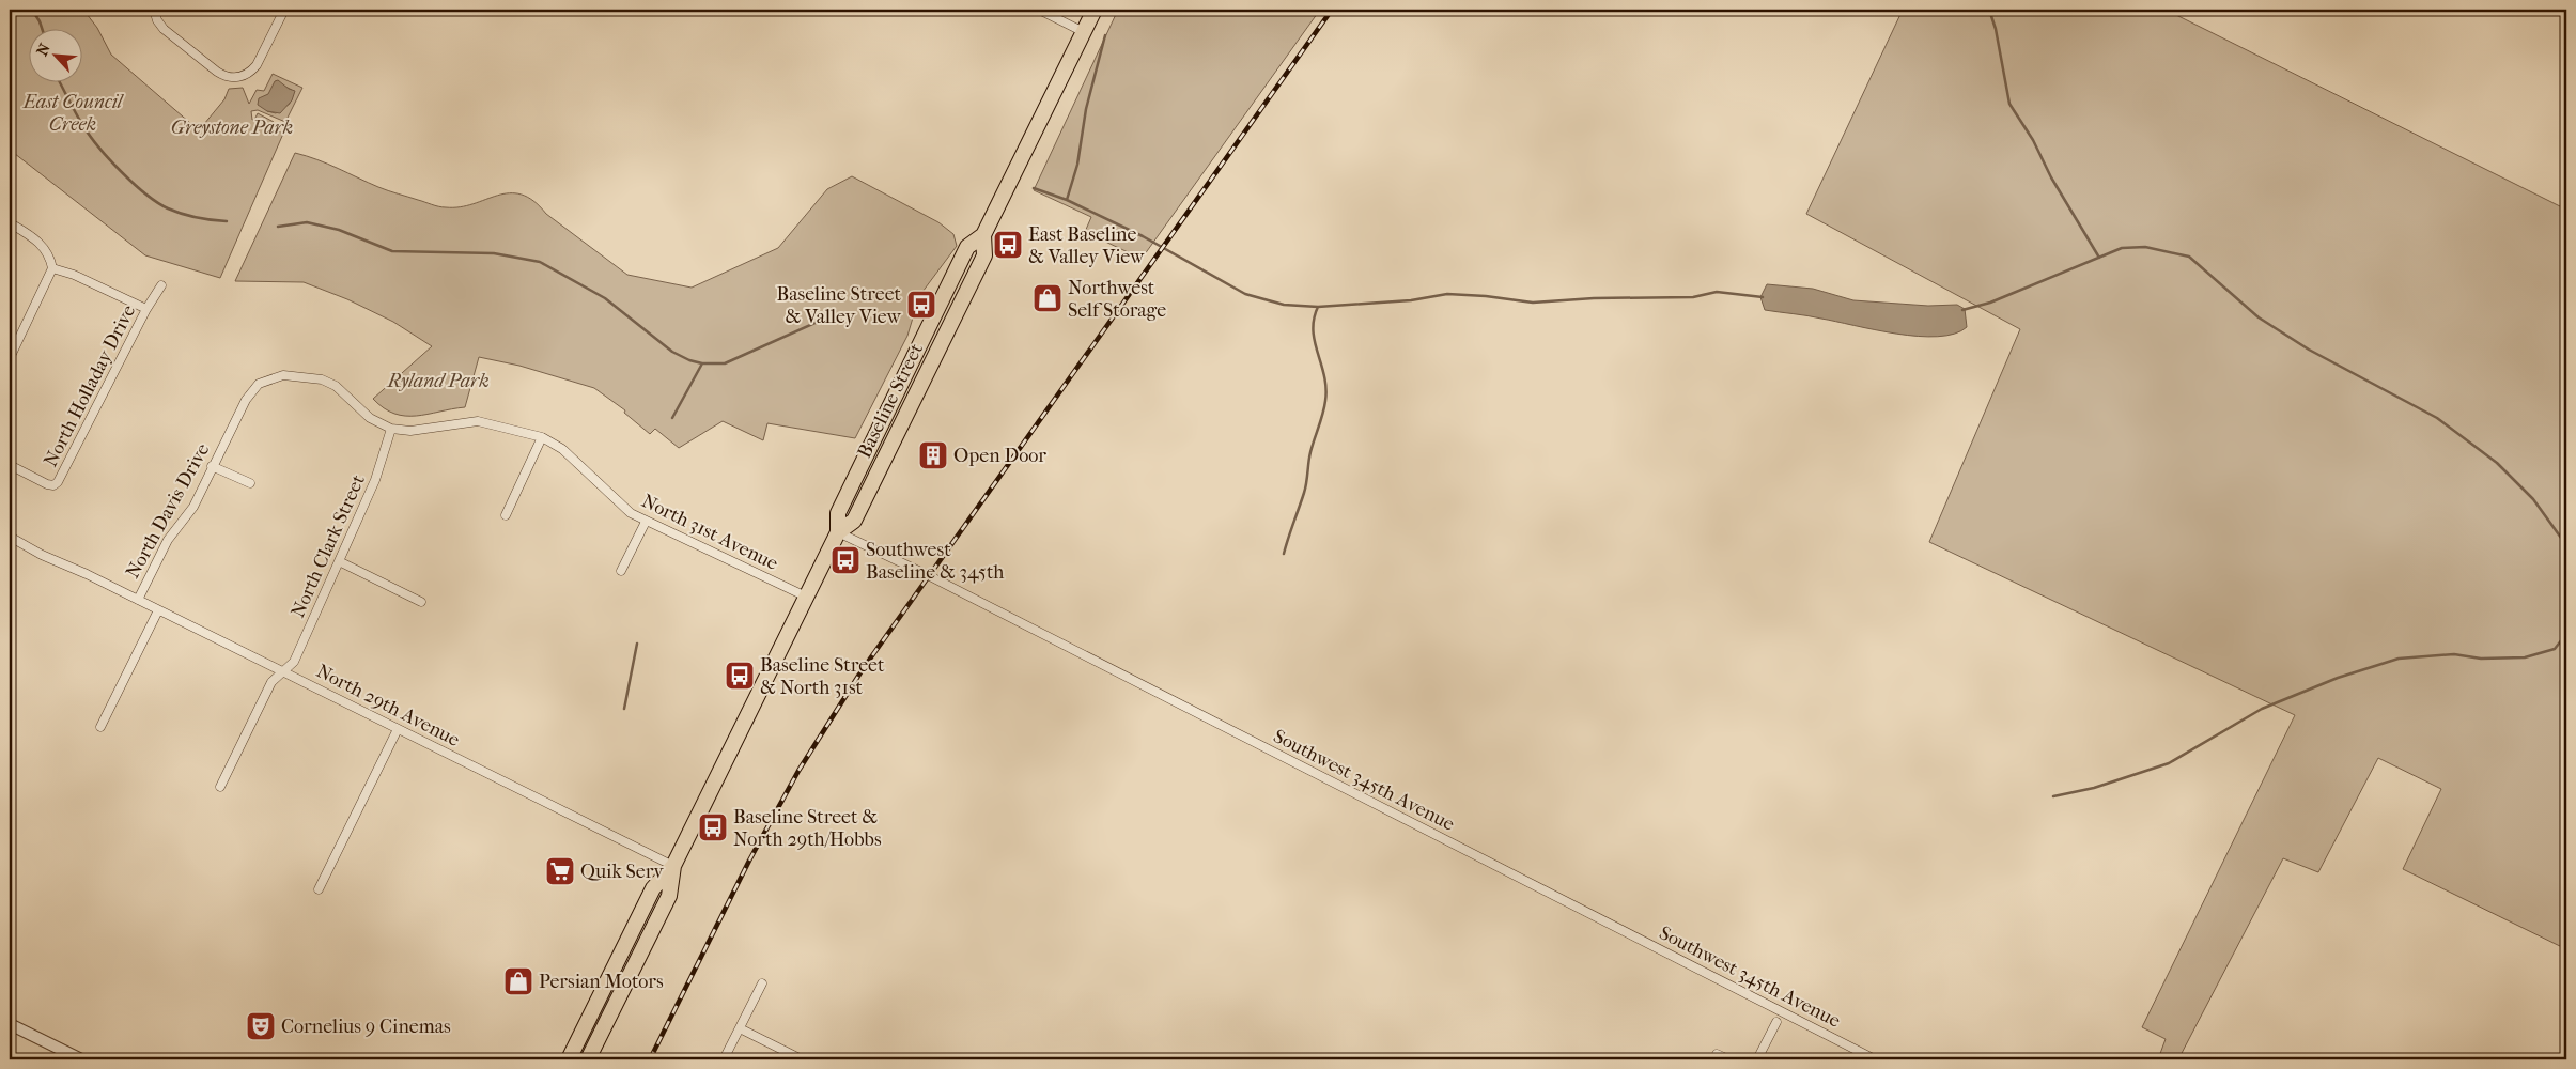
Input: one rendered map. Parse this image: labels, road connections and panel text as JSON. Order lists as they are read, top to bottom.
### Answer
{
  "streets": {
    "highway": ["Baseline Street"],
    "street": [
      "North Holladay Drive",
      "North Davis Drive",
      "North 31st Avenue",
      "North Clark Street",
      "North 29th Avenue",
      "Southwest 345th Avenue"
    ]
  },
  "crossings": [
    ["Baseline Street", "North 31st Avenue"],
    ["Baseline Street", "North 29th Avenue"],
    ["Baseline Street", "Southwest 345th Avenue"],
    ["North Davis Drive", "North 31st Avenue"],
    ["North Davis Drive", "North 29th Avenue"],
    ["North 31st Avenue", "North Clark Street"],
    ["North Clark Street", "North 29th Avenue"]
  ],
  "parks": ["East Council Creek", "Greystone Park", "Ryland Park"],
  "places": {
    "bus stop": [
      "East Baseline & Valley View",
      "Baseline Street & Valley View",
      "Southwest Baseline & 345th",
      "Baseline Street & North 31st",
      "Baseline Street & North 29th/Hobbs"
    ],
    "shop": ["Northwest Self Storage", "Persian Motors"],
    "building": ["Open Door"],
    "supermarket": ["Quik Serv"],
    "theatre": ["Cornelius 9 Cinemas"]
  },
  "north": "top left"
}
